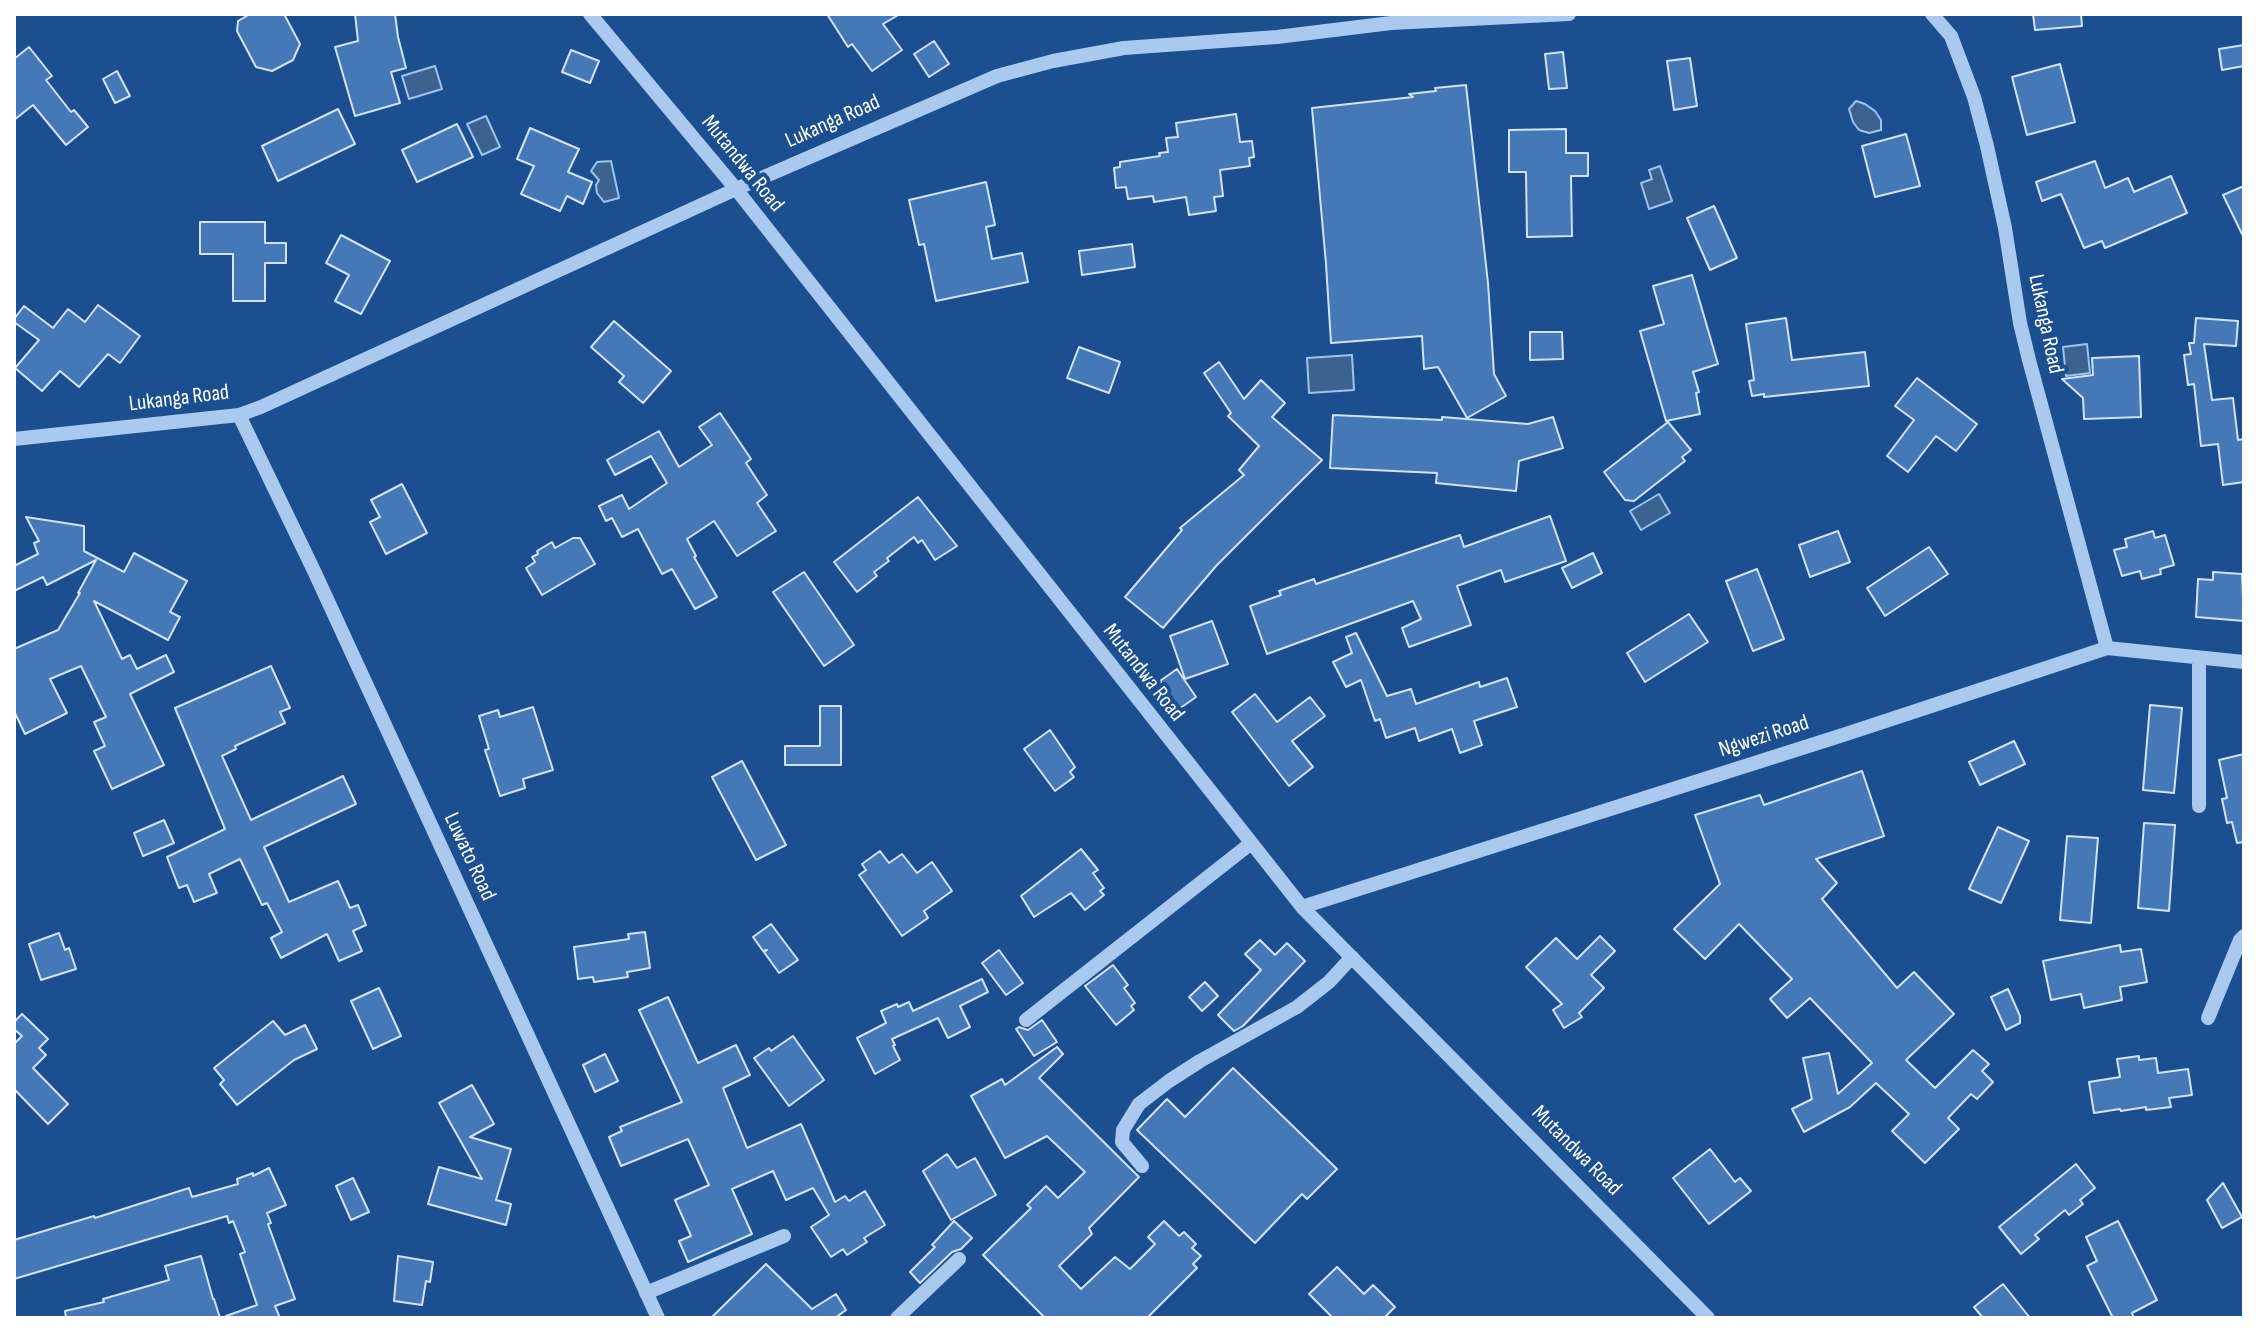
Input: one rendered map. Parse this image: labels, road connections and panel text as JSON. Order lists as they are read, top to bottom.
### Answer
{
  "streets": {
    "street": [
      "Lukanga Road",
      "Mutandwa Road",
      "Ngwezi Road",
      "Luwato Road"
    ]
  },
  "crossings": [
    ["Lukanga Road", "Mutandwa Road"],
    ["Lukanga Road", "Ngwezi Road"],
    ["Lukanga Road", "Luwato Road"],
    ["Mutandwa Road", "Ngwezi Road"]
  ]
}
